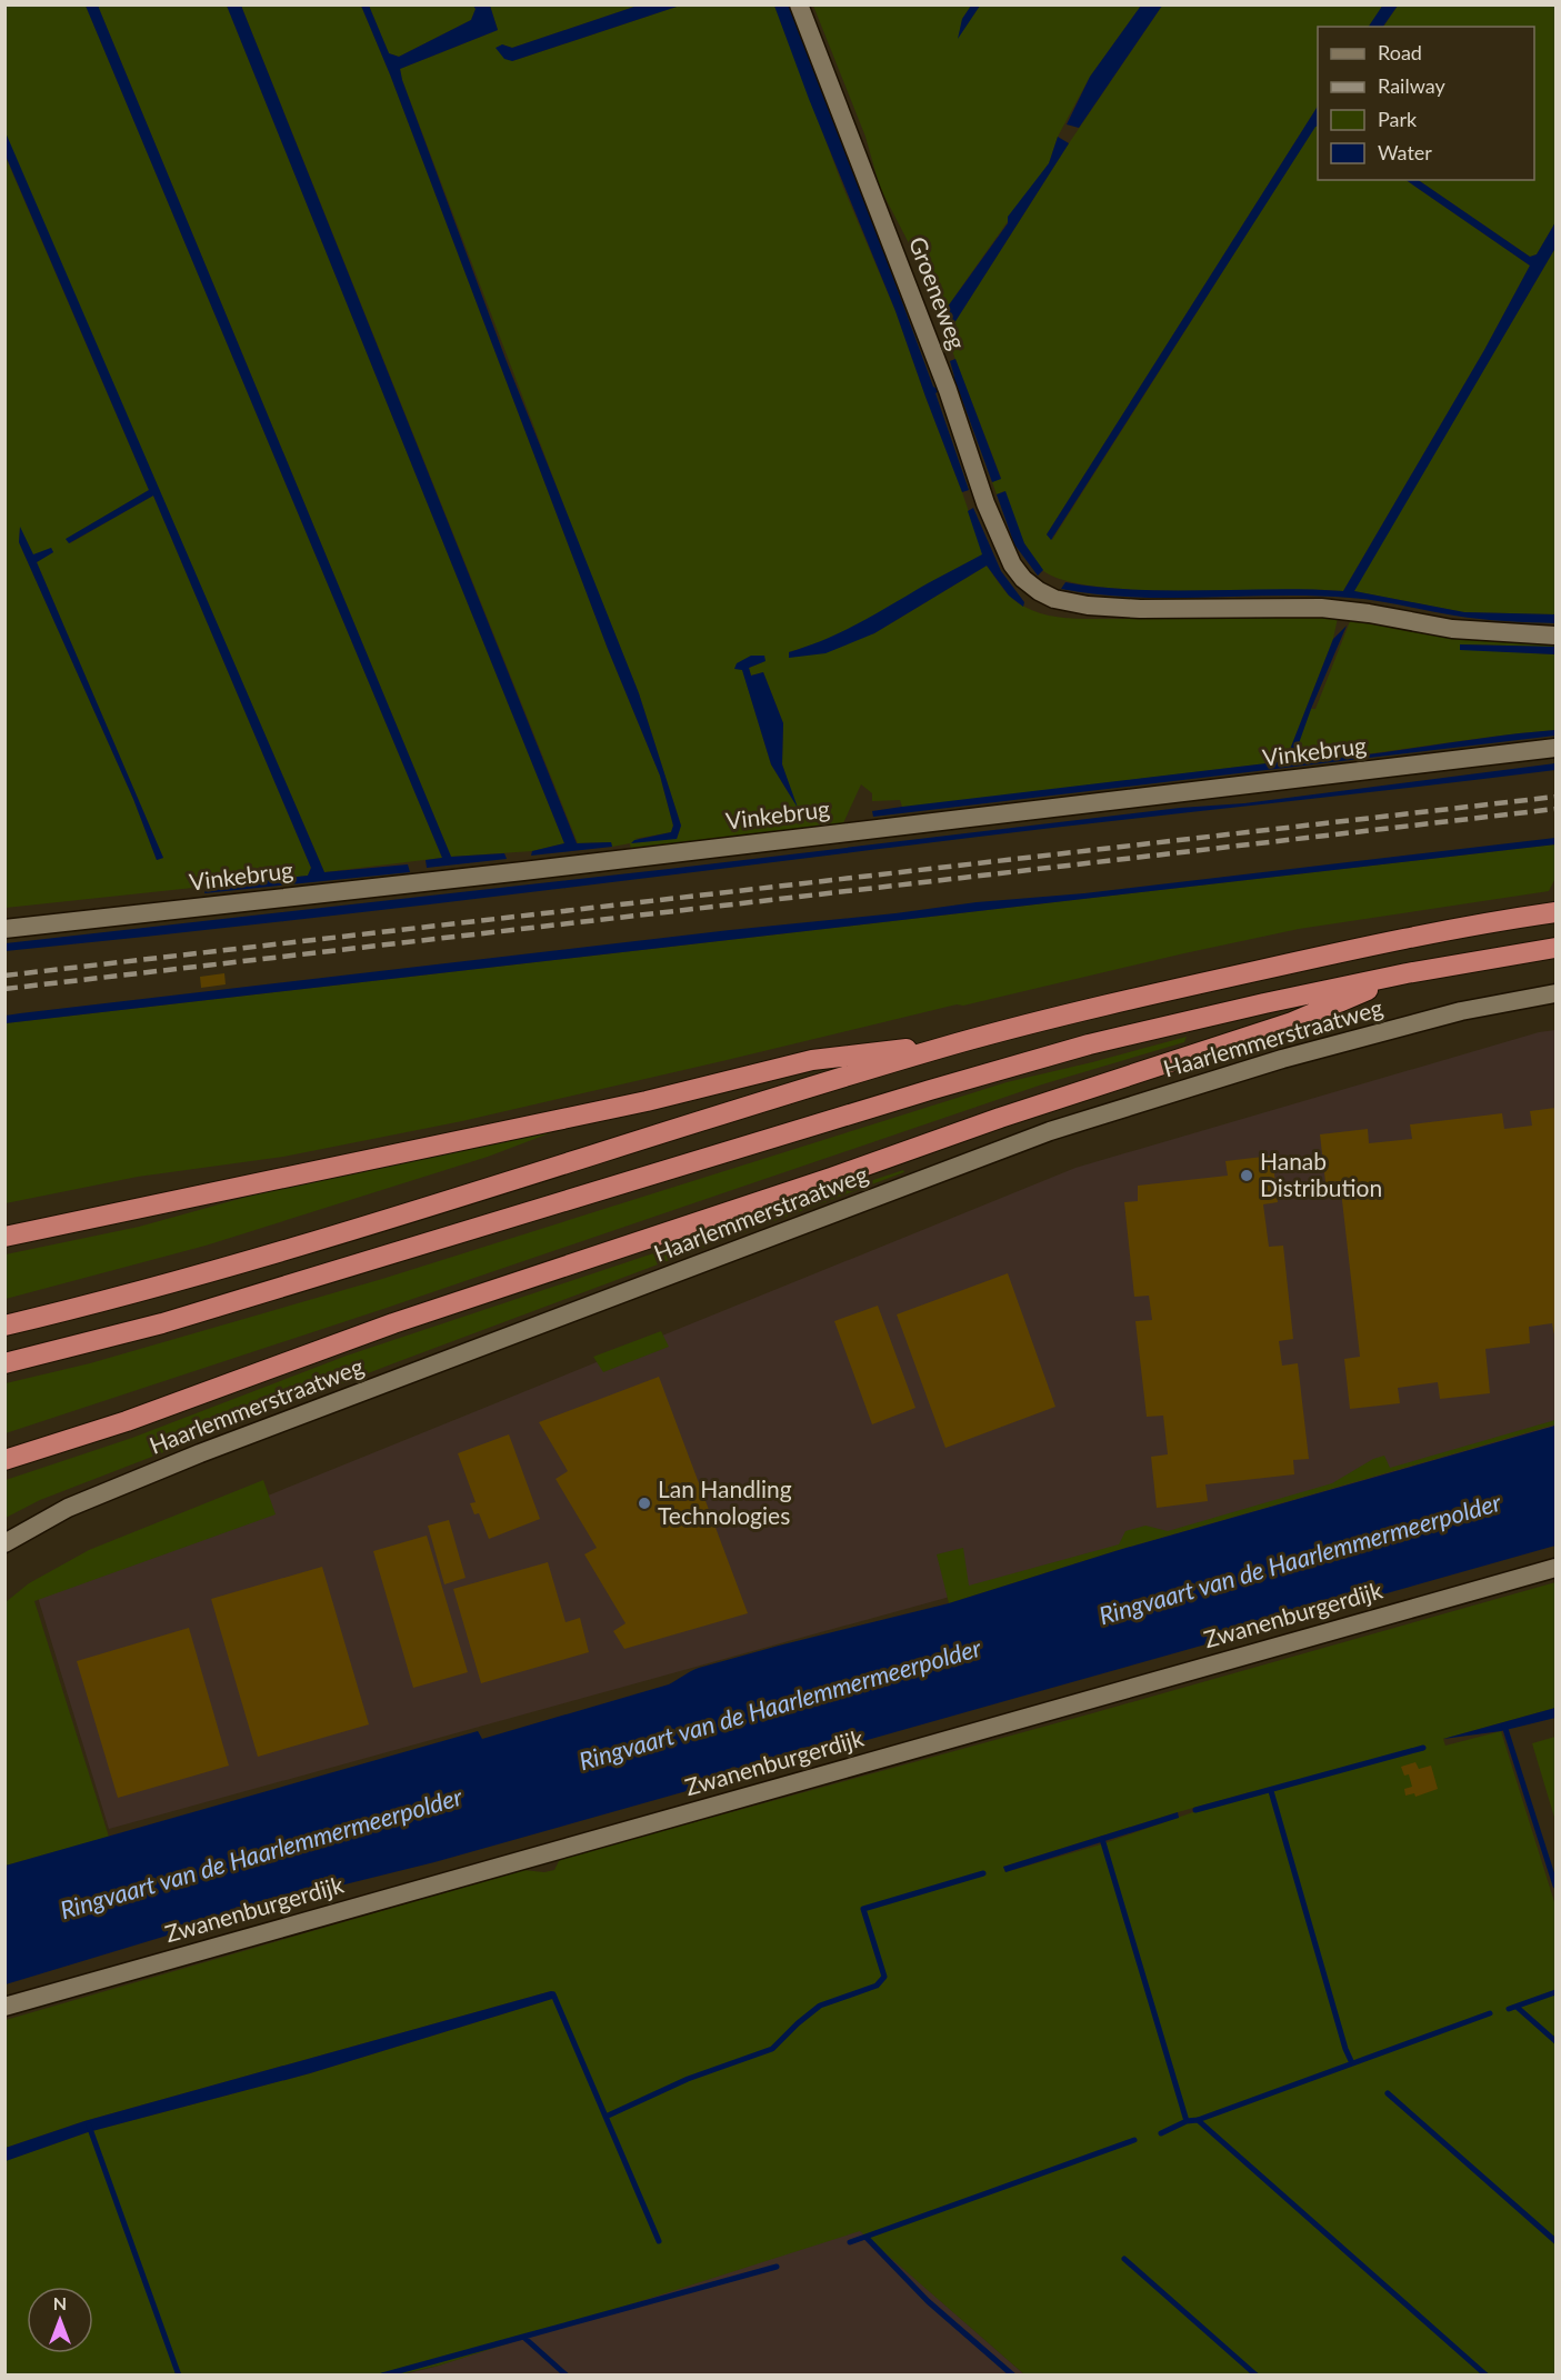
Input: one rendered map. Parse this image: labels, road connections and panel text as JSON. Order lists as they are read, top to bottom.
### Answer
{
  "streets": {
    "street": [
      "Groeneweg",
      "Vinkebrug",
      "Haarlemmerstraatweg",
      "Zwanenburgerdijk"
    ]
  },
  "water": ["Ringvaart van de Haarlemmermeerpolder"],
  "places": ["Hanab Distribution", "Lan Handling Technologies"],
  "legend": [
    "Road",
    "Railway",
    "Park",
    "Water"
  ],
  "north": "top"
}
